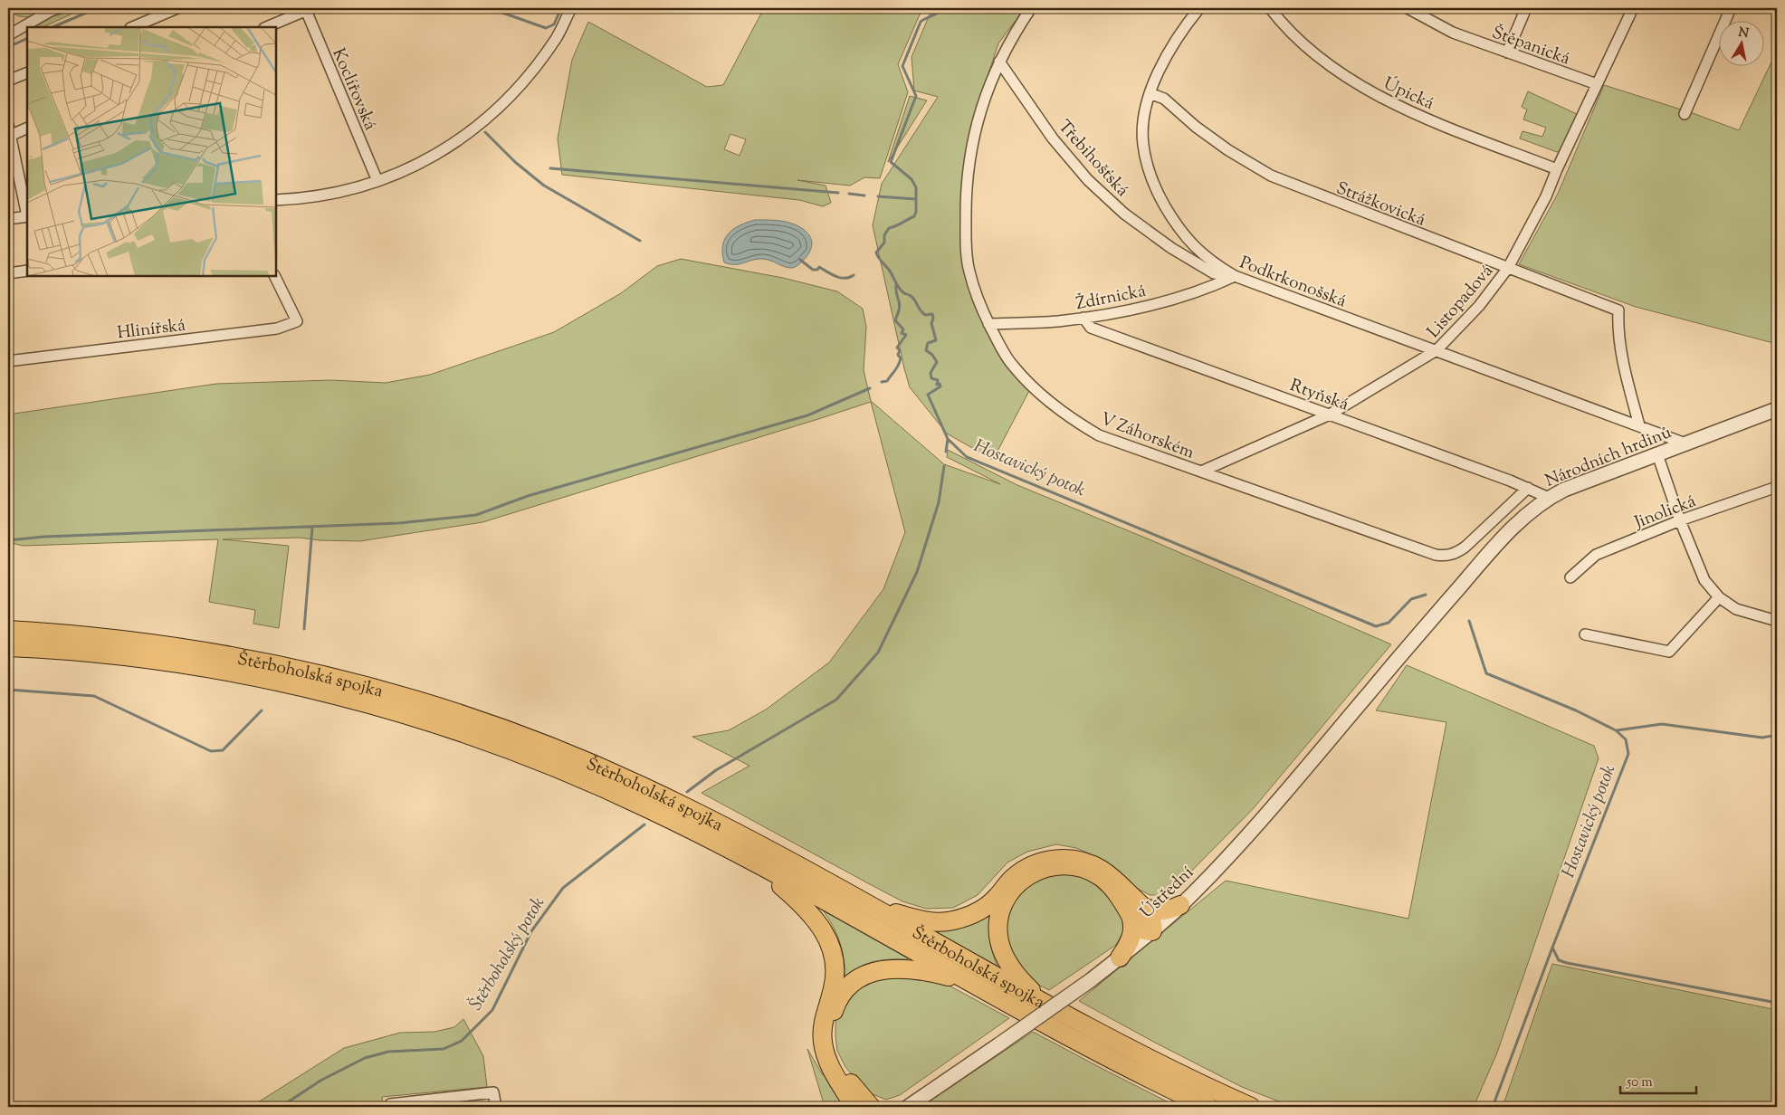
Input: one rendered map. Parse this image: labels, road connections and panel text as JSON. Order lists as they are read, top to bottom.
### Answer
{
  "streets": {
    "highway": ["Štěrboholská spojka"],
    "street": [
      "Štěpanická",
      "Koclířovská",
      "Úpická",
      "Třebihošťská",
      "Strážkovická",
      "Podkrkonošská",
      "Ždírnická",
      "Listopadová",
      "Hlinířská",
      "Rtyňská",
      "V Záhorském",
      "Národních hrdinů",
      "Jinolická",
      "Ústřední"
    ]
  },
  "crossings": [
    ["Štěpanická", "Listopadová"],
    ["Úpická", "Listopadová"],
    ["Třebihošťská", "Podkrkonošská"],
    ["Třebihošťská", "Ždírnická"],
    ["Třebihošťská", "V Záhorském"],
    ["Strážkovická", "Podkrkonošská"],
    ["Strážkovická", "Listopadová"],
    ["Podkrkonošská", "Ždírnická"],
    ["Podkrkonošská", "Listopadová"],
    ["Podkrkonošská", "Národních hrdinů"],
    ["Ždírnická", "Rtyňská"],
    ["Ždírnická", "V Záhorském"],
    ["Listopadová", "Rtyňská"],
    ["Listopadová", "V Záhorském"],
    ["Rtyňská", "V Záhorském"],
    ["Rtyňská", "Národních hrdinů"],
    ["Národních hrdinů", "Ústřední"]
  ],
  "water": ["Hostavický potok", "Štěrboholský potok"],
  "scale_bar": "50 m",
  "north": "top"
}
